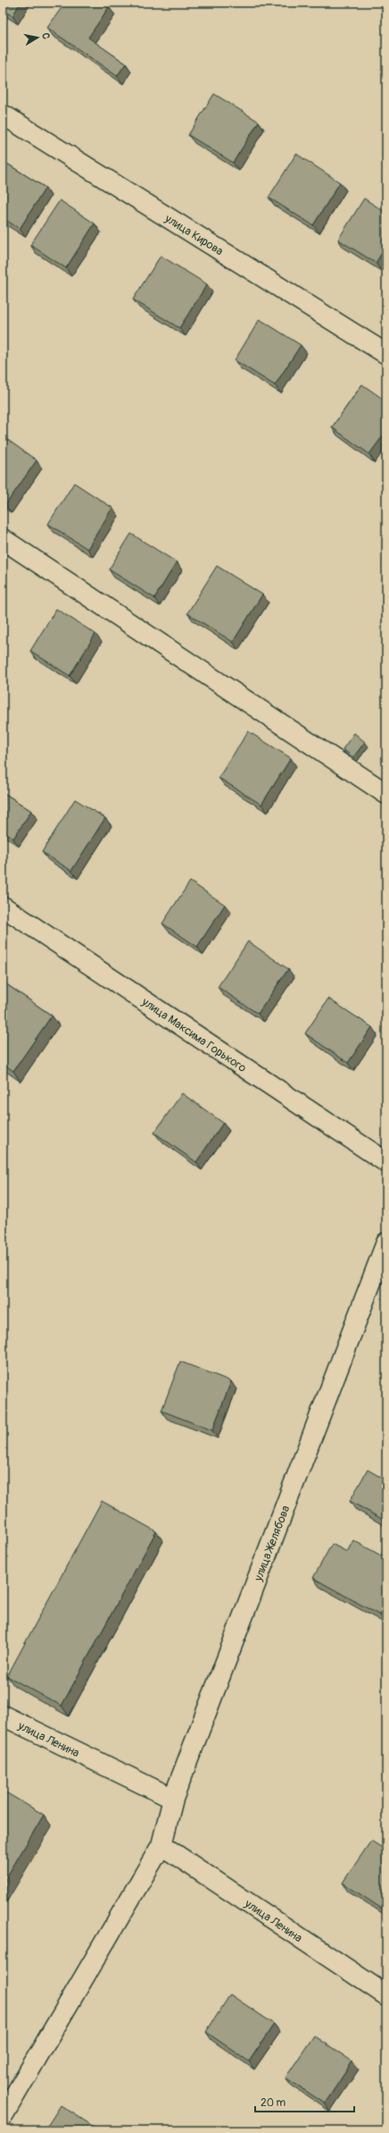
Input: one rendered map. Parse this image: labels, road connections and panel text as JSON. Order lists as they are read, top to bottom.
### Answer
{
  "streets": {
    "street": [
      "улица Кирова",
      "улица Максима Горького",
      "улица Желябова",
      "улица Ленина"
    ]
  },
  "crossings": [
    ["улица Желябова", "улица Ленина"]
  ],
  "scale_bar": "20 m",
  "north": "right"
}
